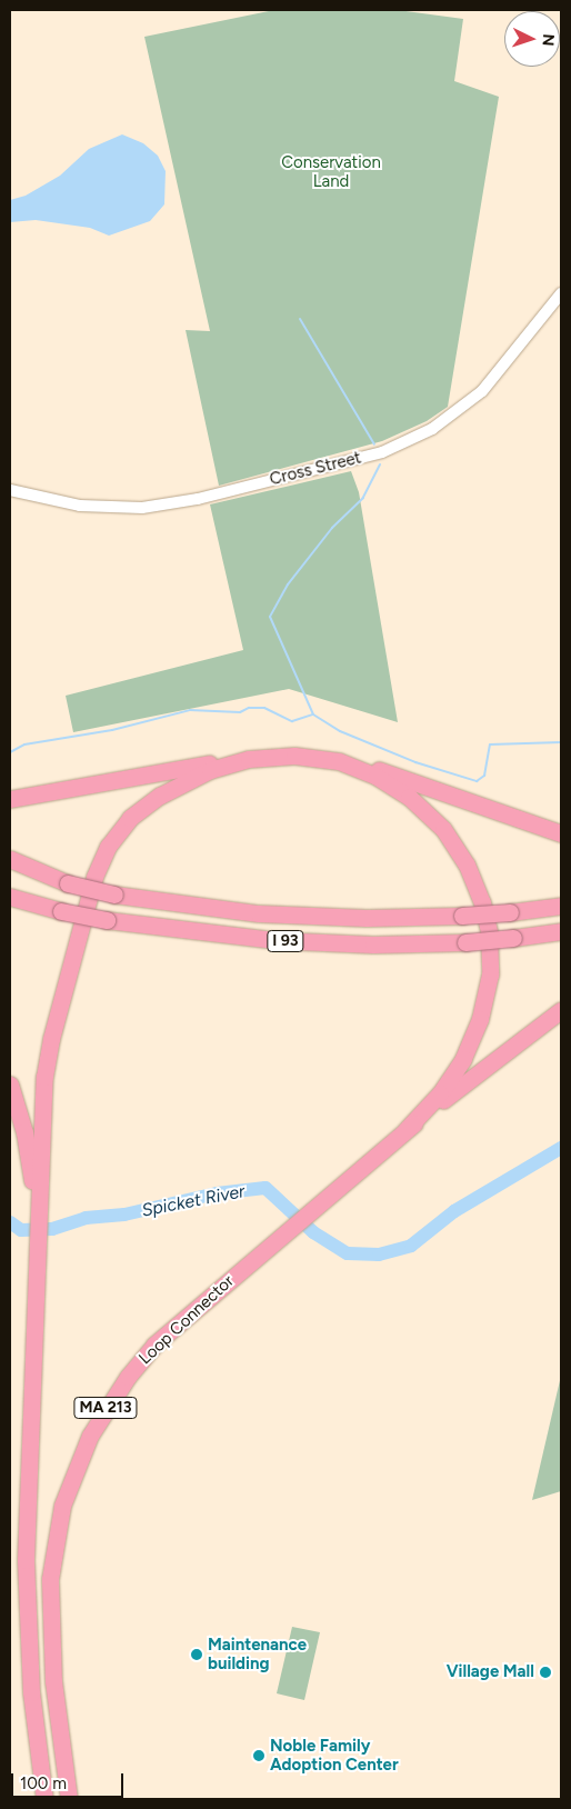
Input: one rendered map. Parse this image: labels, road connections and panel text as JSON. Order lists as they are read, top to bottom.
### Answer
{
  "streets": {
    "highway": ["I 93", "Loop Connector", "MA 213"],
    "street": ["Cross Street"]
  },
  "water": ["Spicket River"],
  "parks": ["Conservation Land"],
  "places": ["Maintenance building", "Village Mall", "Noble Family Adoption Center"],
  "scale_bar": "100 m",
  "north": "right"
}
